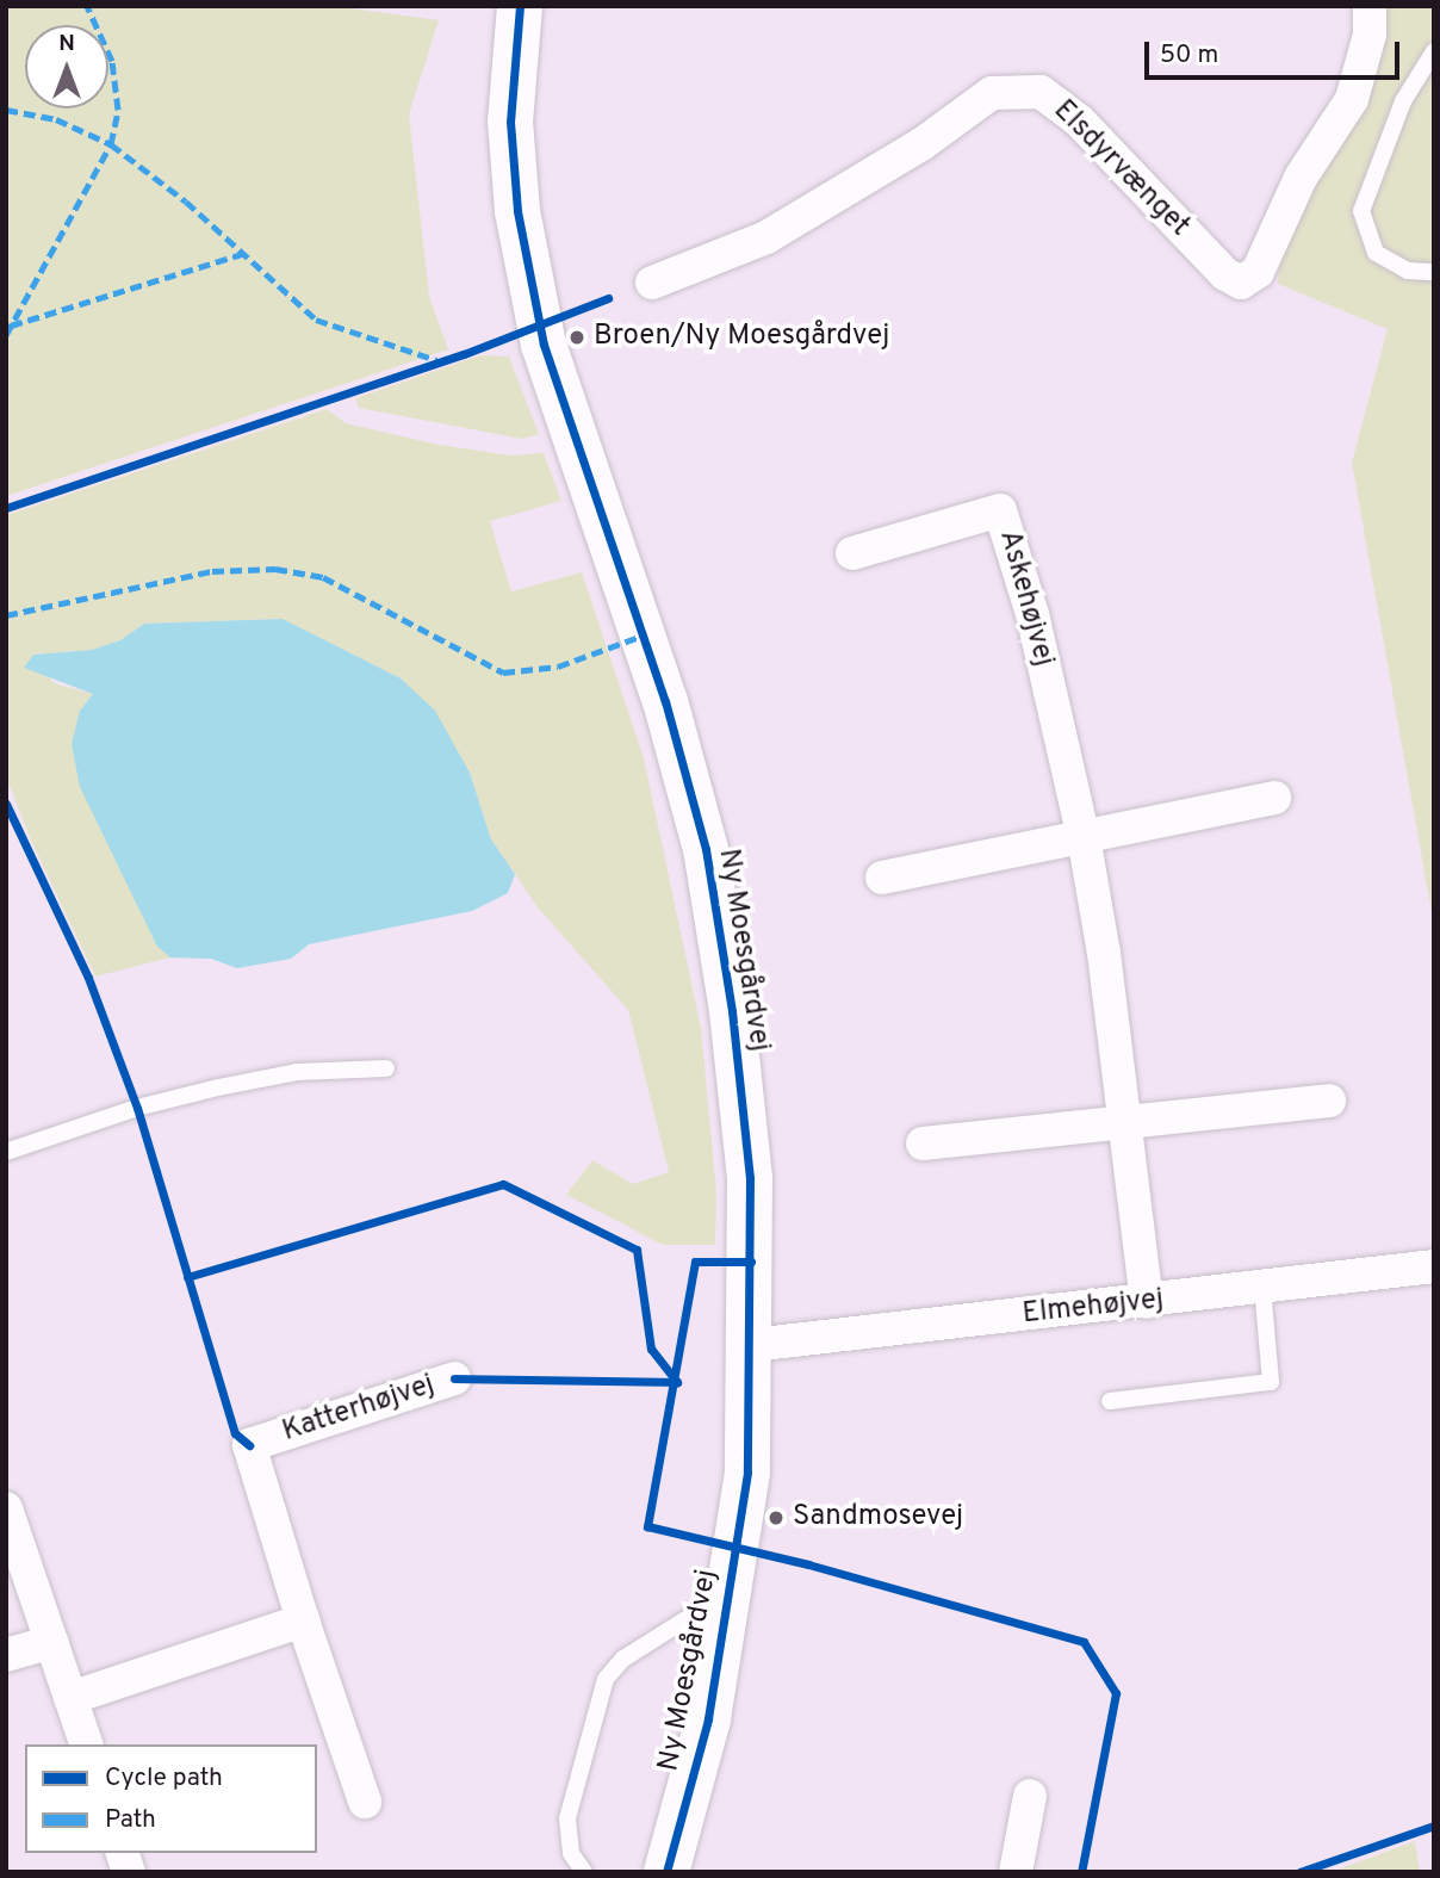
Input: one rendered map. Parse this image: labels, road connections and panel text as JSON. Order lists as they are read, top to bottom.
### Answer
{
  "streets": {
    "street": [
      "Elsdyrvænget",
      "Askehøjvej",
      "Ny Moesgårdvej",
      "Elmehøjvej",
      "Katterhøjvej"
    ]
  },
  "crossings": [
    ["Askehøjvej", "Elmehøjvej"],
    ["Ny Moesgårdvej", "Elmehøjvej"]
  ],
  "places": ["Broen/Ny Moesgårdvej", "Sandmosevej"],
  "legend": ["Cycle path", "Path"],
  "scale_bar": "50 m",
  "north": "top"
}
